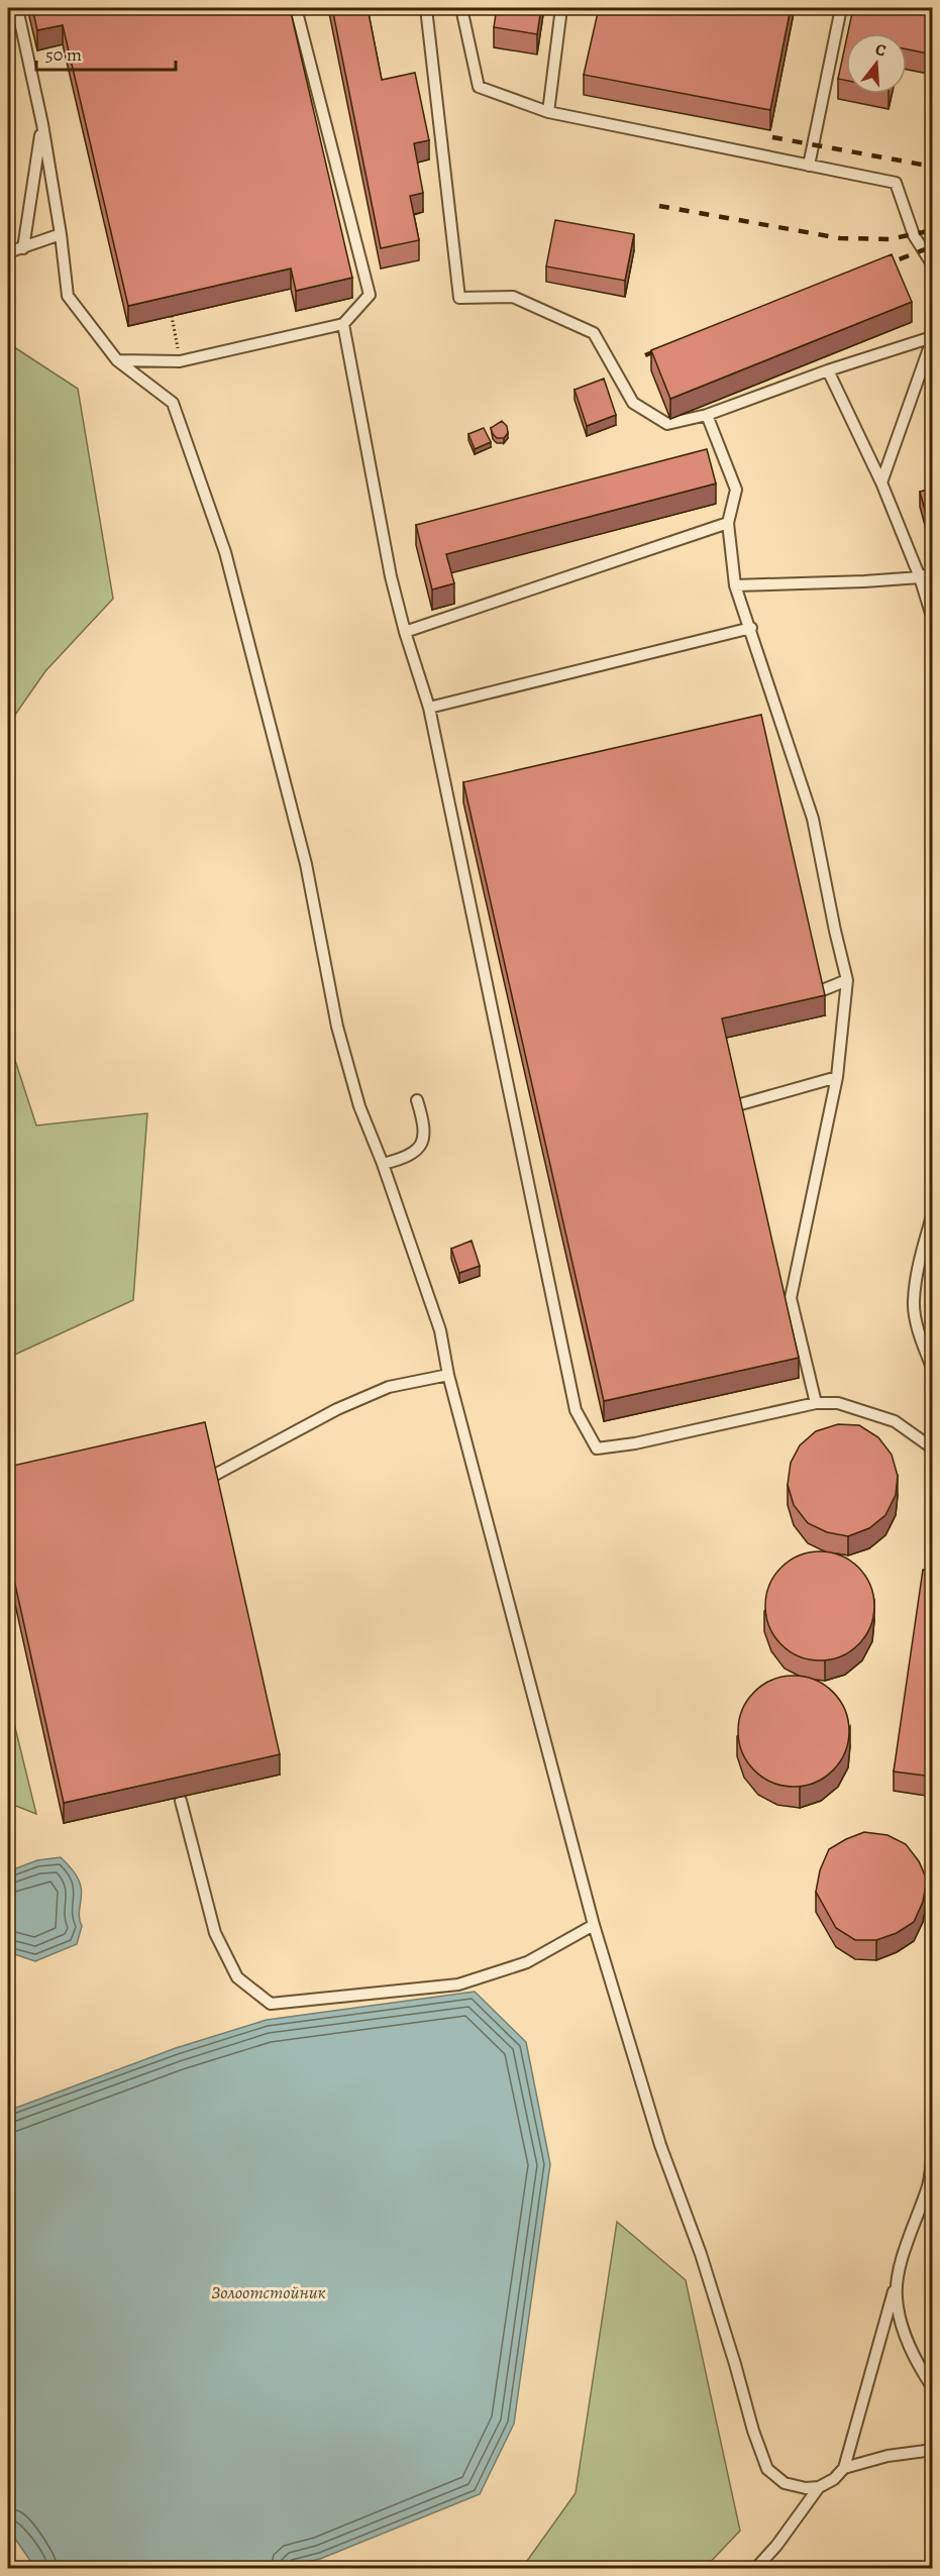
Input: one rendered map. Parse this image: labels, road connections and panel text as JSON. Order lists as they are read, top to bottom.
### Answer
{
  "water": ["Золоотстойник"],
  "scale_bar": "50 m",
  "north": "top"
}
